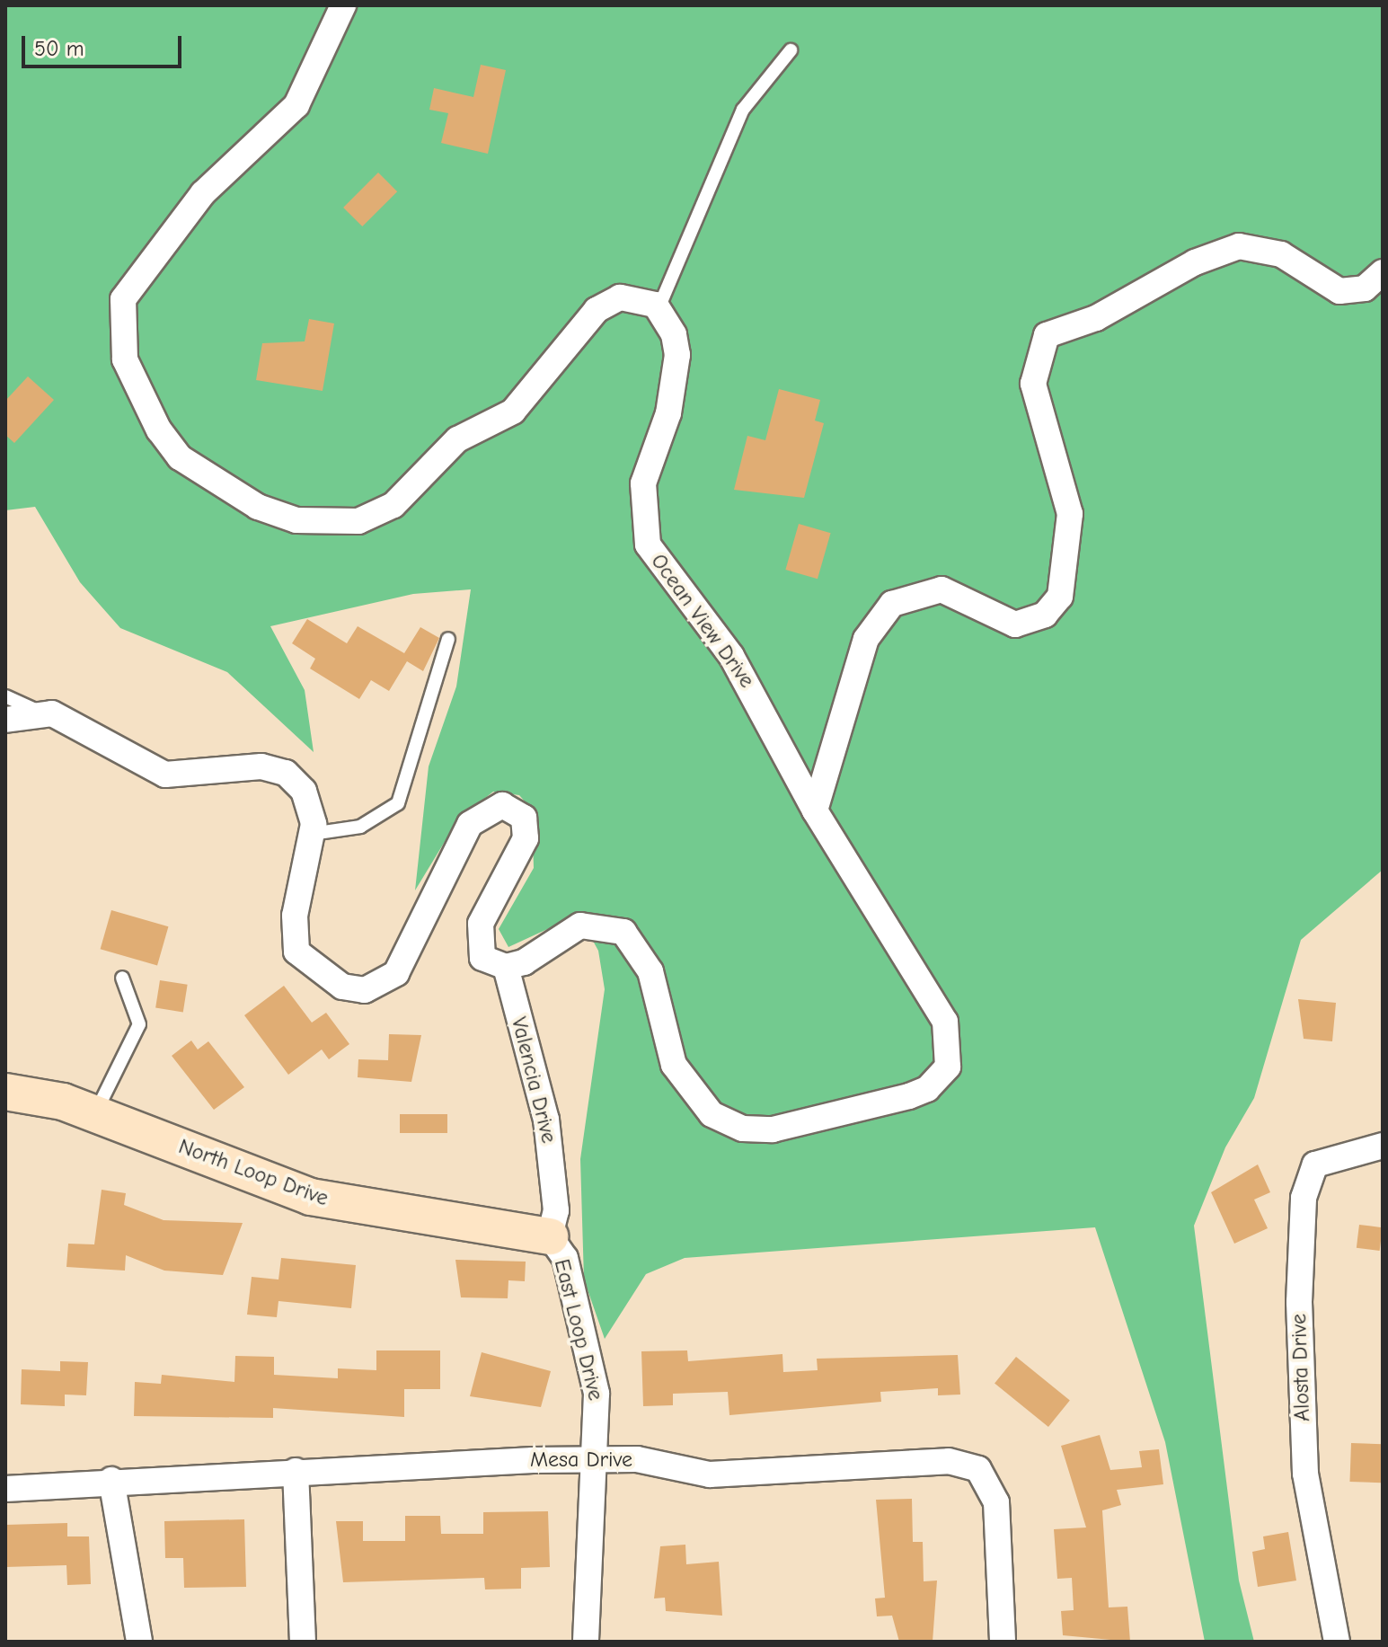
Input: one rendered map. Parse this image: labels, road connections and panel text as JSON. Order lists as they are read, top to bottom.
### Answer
{
  "streets": {
    "street": [
      "Ocean View Drive",
      "Valencia Drive",
      "North Loop Drive",
      "East Loop Drive",
      "Alosta Drive",
      "Mesa Drive"
    ]
  },
  "crossings": [
    ["Ocean View Drive", "Valencia Drive"],
    ["Valencia Drive", "North Loop Drive"],
    ["Valencia Drive", "East Loop Drive"],
    ["North Loop Drive", "East Loop Drive"],
    ["East Loop Drive", "Mesa Drive"]
  ],
  "scale_bar": "50 m"
}
